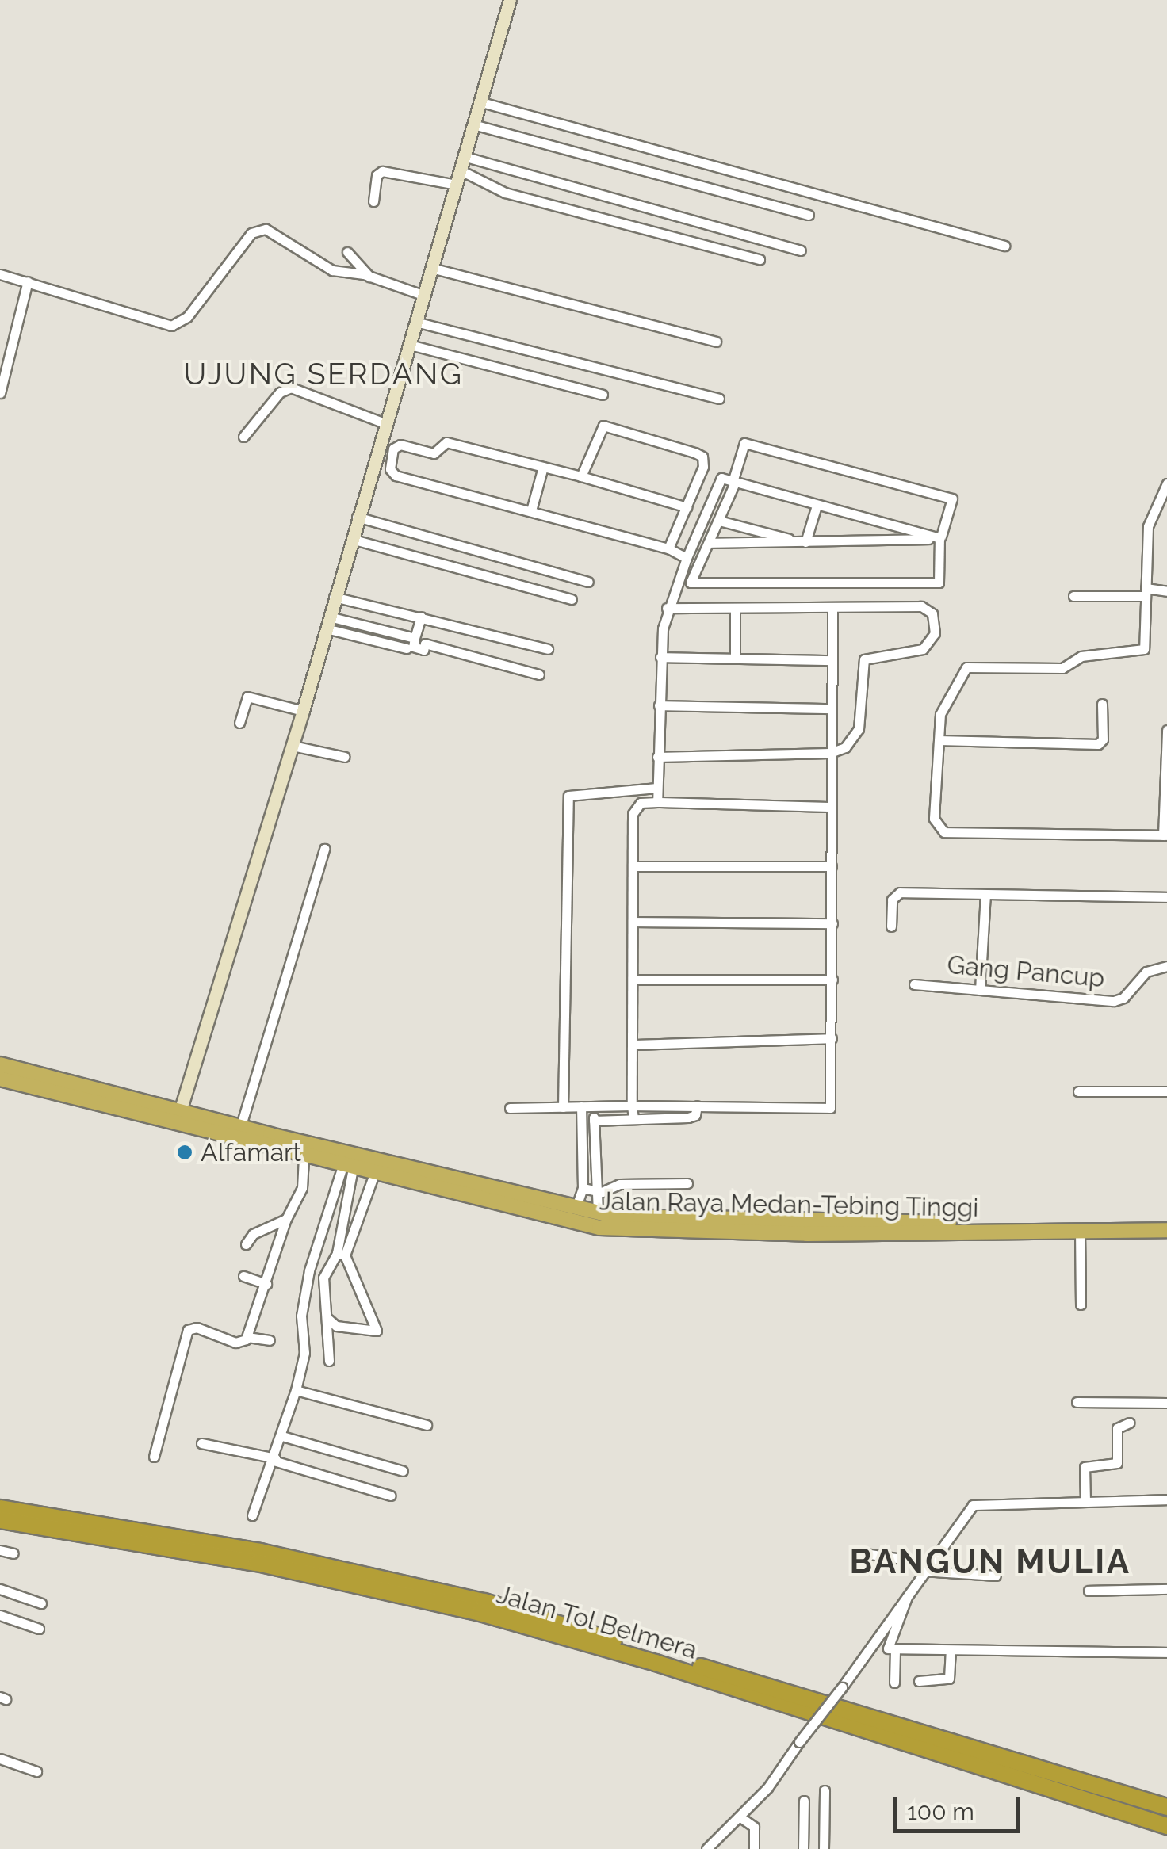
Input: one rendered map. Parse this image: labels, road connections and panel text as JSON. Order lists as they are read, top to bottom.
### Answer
{
  "streets": {
    "highway": ["Jalan Raya Medan-Tebing Tinggi", "Jalan Tol Belmera"],
    "street": ["Gang Pancup"]
  },
  "districts": ["UJUNG SERDANG", "BANGUN MULIA"],
  "places": ["Alfamart"],
  "scale_bar": "100 m"
}
